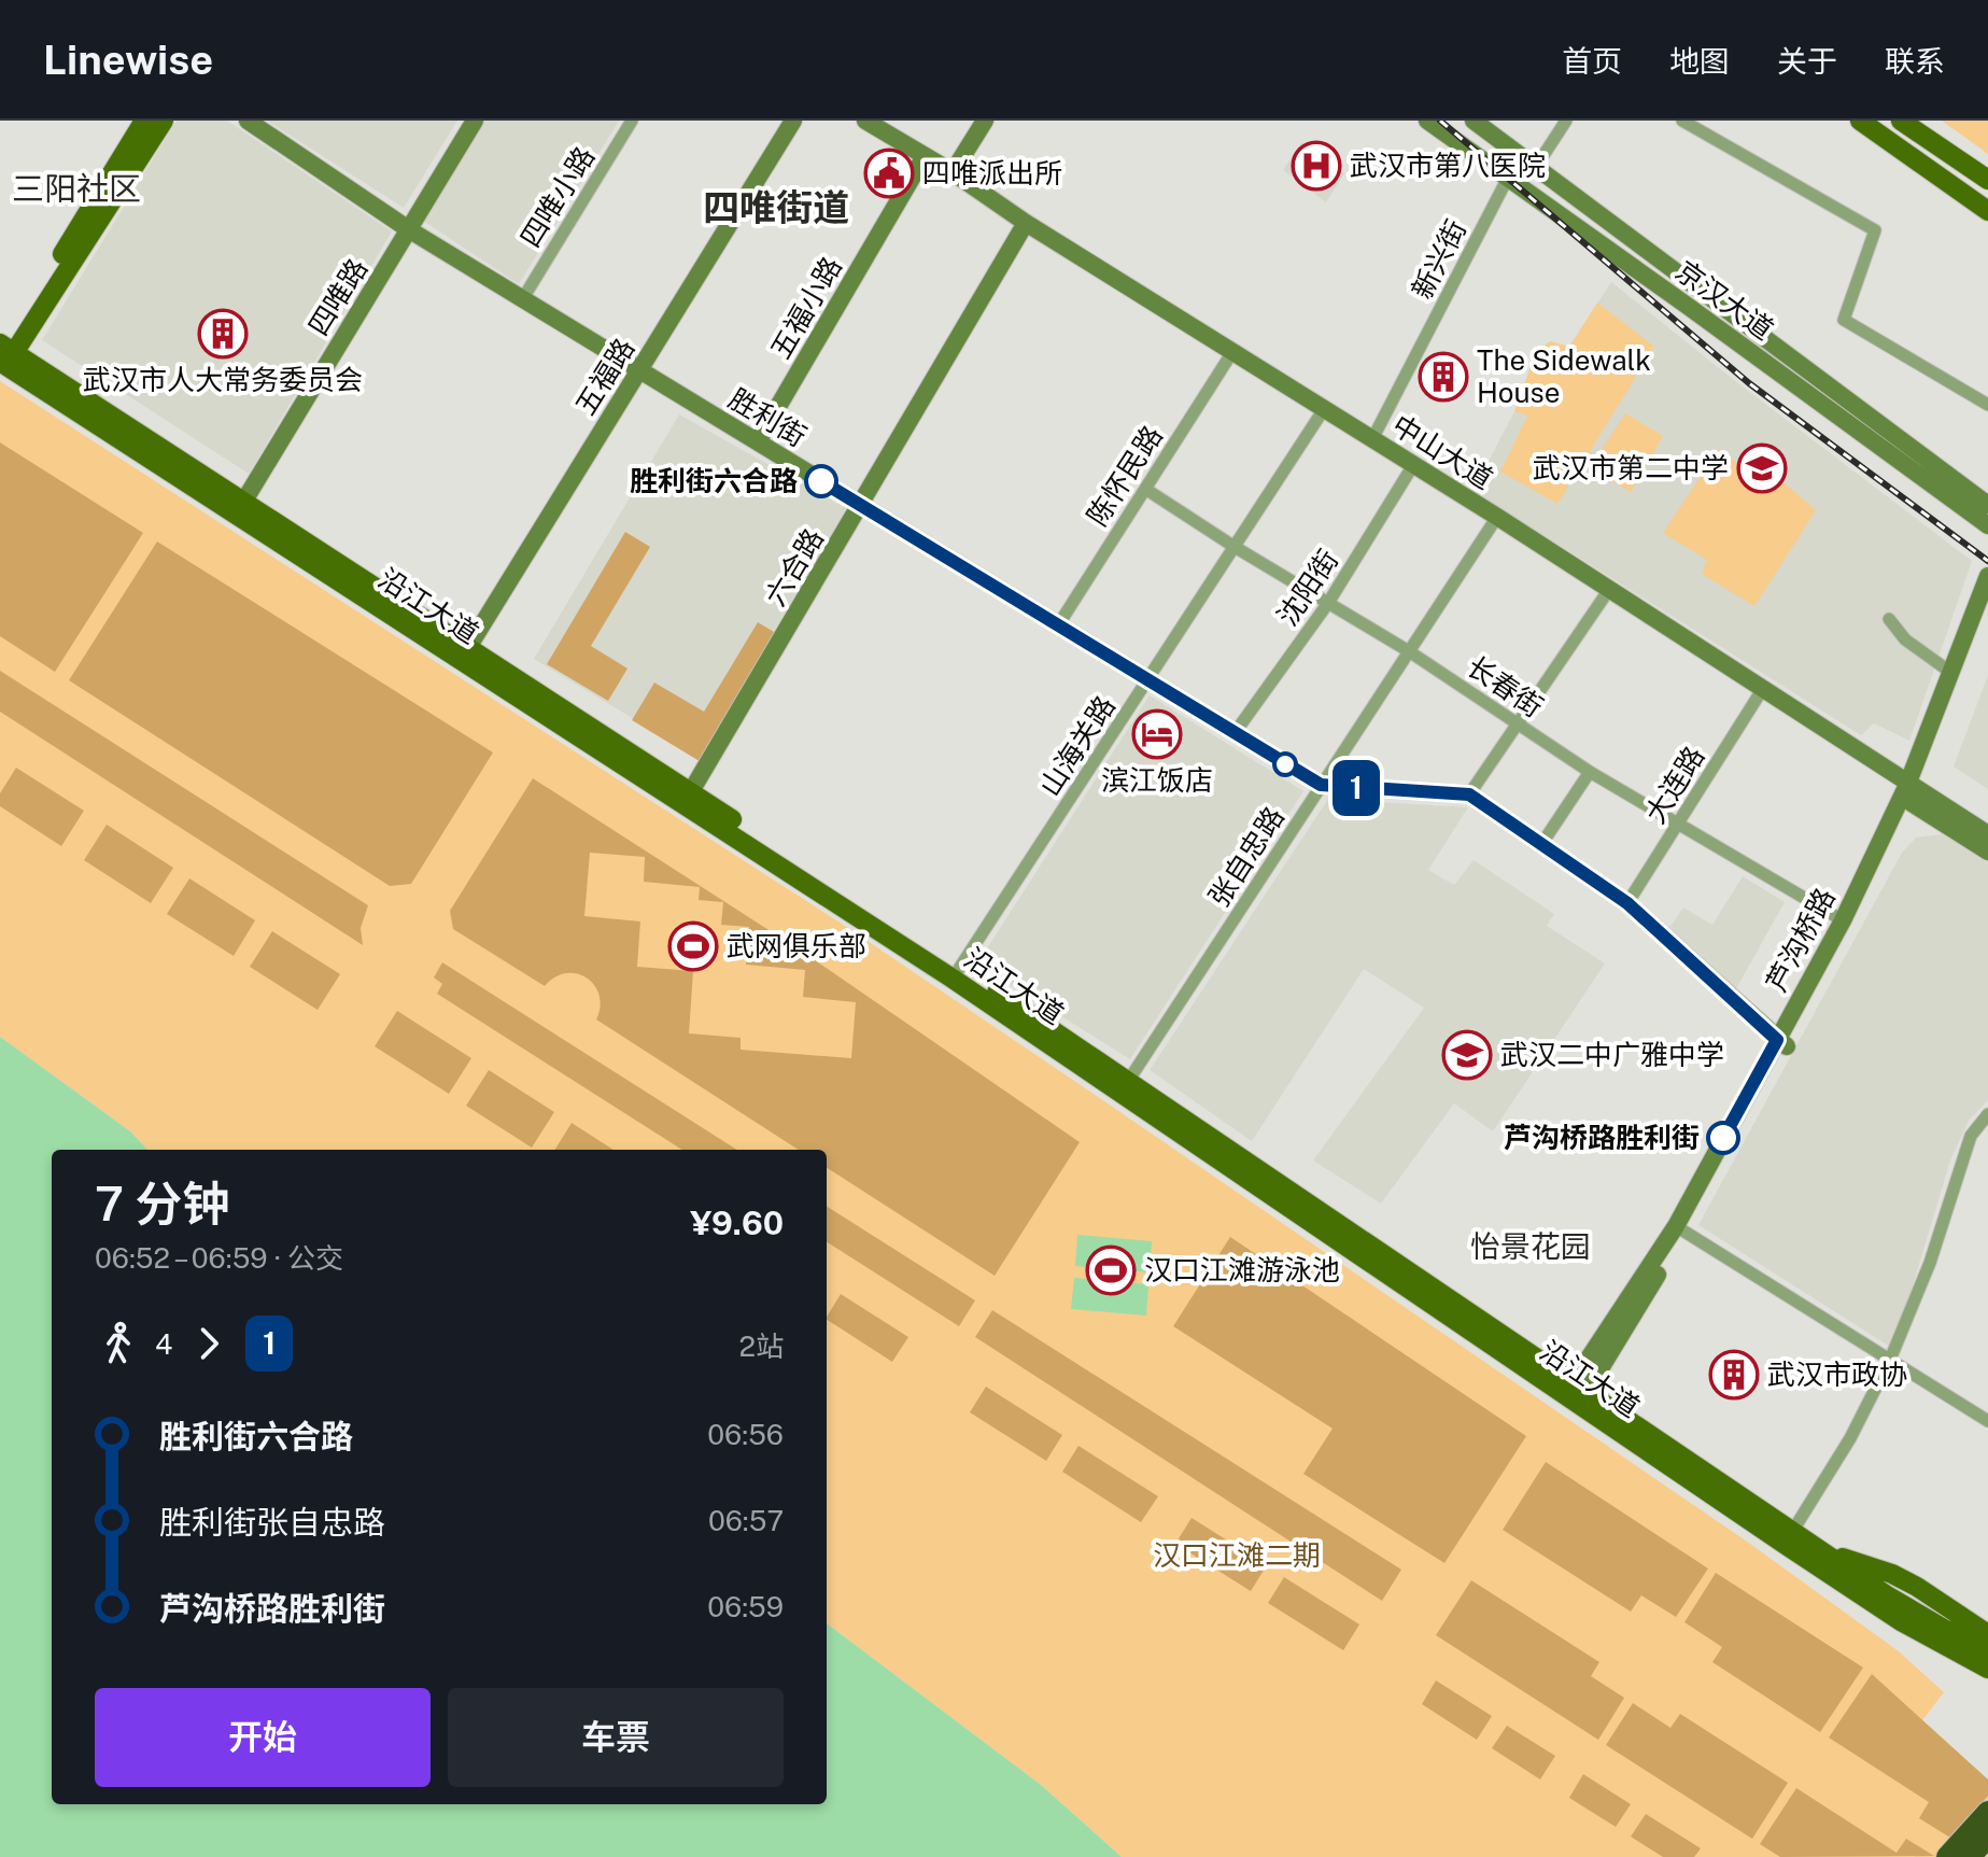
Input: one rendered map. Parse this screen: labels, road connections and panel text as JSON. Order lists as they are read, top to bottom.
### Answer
{
  "streets": {
    "main road": [
      "四唯路",
      "京汉大道",
      "五福小路",
      "五福路",
      "胜利街",
      "中山大道",
      "六合路",
      "沿江大道",
      "芦沟桥路"
    ],
    "street": [
      "四唯小路",
      "新兴街",
      "陈怀民路",
      "沈阳街",
      "长春街",
      "山海关路",
      "大连路",
      "张自忠路"
    ]
  },
  "crossings": [
    ["四唯小路", "胜利街"],
    ["新兴街", "京汉大道"],
    ["新兴街", "中山大道"],
    ["四唯路", "胜利街"],
    ["四唯路", "沿江大道"],
    ["五福小路", "胜利街"],
    ["五福小路", "中山大道"],
    ["五福路", "胜利街"],
    ["五福路", "沿江大道"],
    ["胜利街", "陈怀民路"],
    ["胜利街", "六合路"],
    ["胜利街", "沈阳街"],
    ["胜利街", "山海关路"],
    ["胜利街", "大连路"],
    ["胜利街", "张自忠路"],
    ["胜利街", "芦沟桥路"],
    ["中山大道", "陈怀民路"],
    ["中山大道", "六合路"],
    ["中山大道", "沈阳街"],
    ["中山大道", "山海关路"],
    ["中山大道", "大连路"],
    ["中山大道", "张自忠路"],
    ["中山大道", "芦沟桥路"],
    ["陈怀民路", "长春街"],
    ["六合路", "沿江大道"],
    ["沈阳街", "长春街"],
    ["沿江大道", "山海关路"],
    ["沿江大道", "张自忠路"],
    ["沿江大道", "芦沟桥路"],
    ["长春街", "山海关路"],
    ["长春街", "大连路"],
    ["长春街", "张自忠路"],
    ["长春街", "芦沟桥路"]
  ],
  "districts": ["三阳社区", "四唯街道", "怡景花园"],
  "parks": ["汉口江滩二期"],
  "places": {
    "hospital": ["武汉市第八医院"],
    "public building": ["四唯派出所"],
    "building": ["武汉市人大常务委员会", "The Sidewalk House", "武汉市政协"],
    "school or university": ["武汉市第二中学", "武汉二中广雅中学"],
    "other": ["胜利街六合路", "芦沟桥路胜利街"],
    "hotel": ["滨江饭店"],
    "sports": ["武网俱乐部", "汉口江滩游泳池"]
  },
  "lines": ["bus line 1"],
  "page": {
    "header": "Linewise",
    "nav": [
      "首页",
      "地图",
      "关于",
      "联系"
    ],
    "on_map": "1",
    "heading": ["7 分钟", "06:52 – 06:59 · 公交", "¥9.60"],
    "legs": ["4", "1", "2站"],
    "list": [
      {
        "name": "胜利街六合路",
        "value": "06:56"
      },
      {
        "name": "胜利街张自忠路",
        "value": "06:57"
      },
      {
        "name": "芦沟桥路胜利街",
        "value": "06:59"
      }
    ],
    "buttons": ["开始", "车票"]
  }
}
